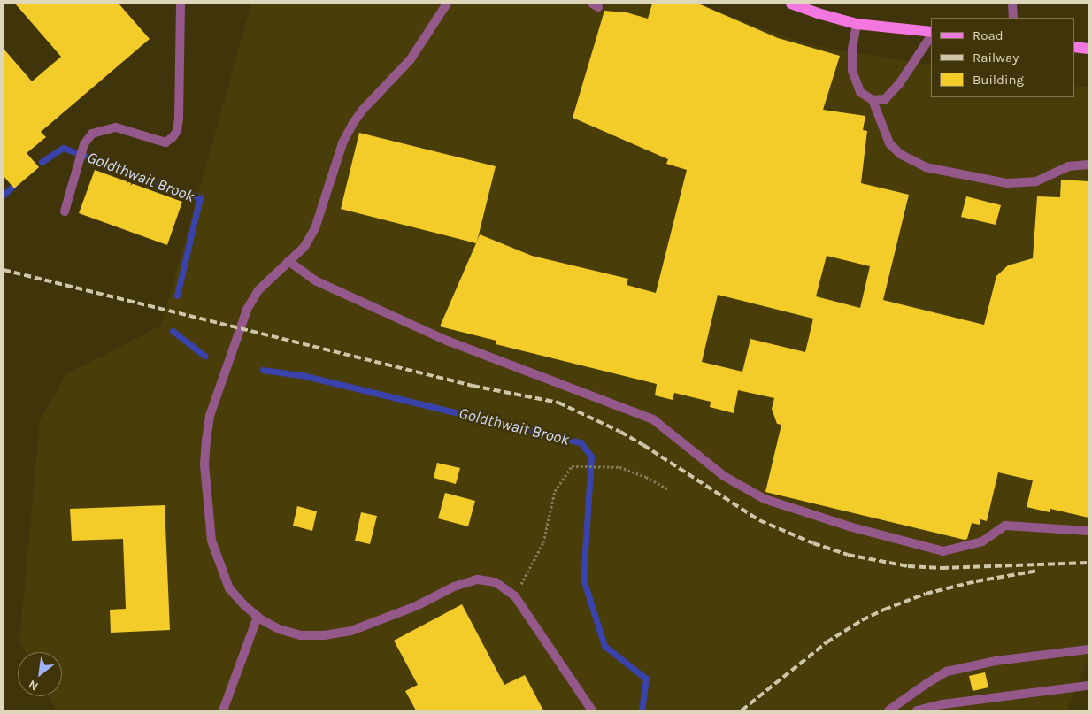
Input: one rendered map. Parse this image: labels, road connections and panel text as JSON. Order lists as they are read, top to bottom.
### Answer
{
  "water": ["Goldthwait Brook"],
  "legend": ["Road", "Railway", "Building"],
  "north": "bottom left"
}
